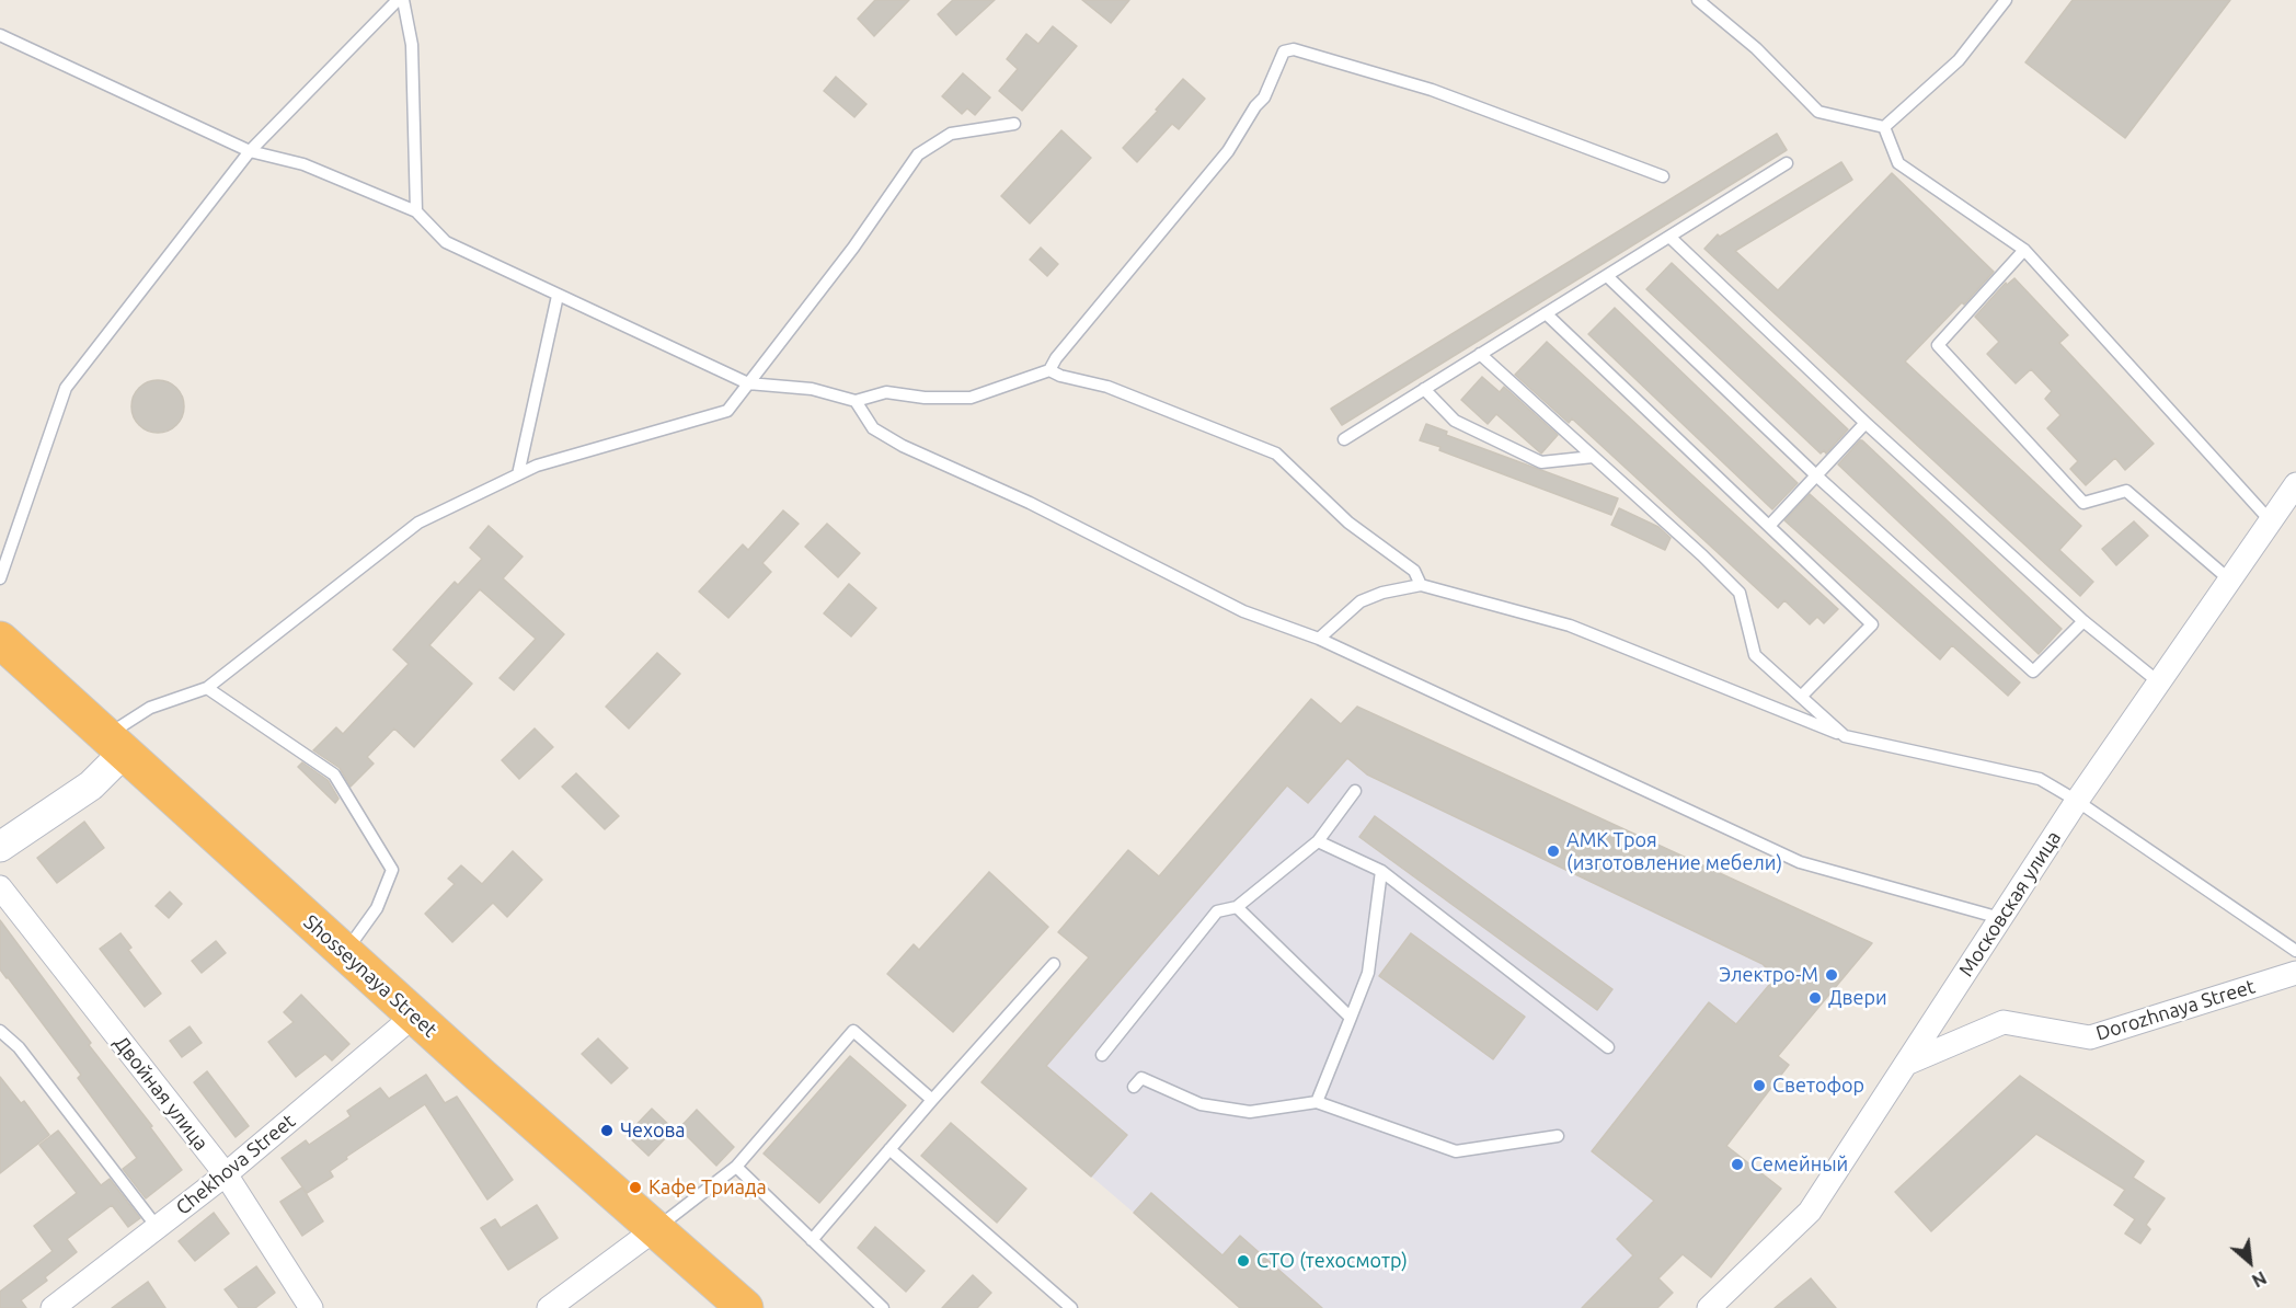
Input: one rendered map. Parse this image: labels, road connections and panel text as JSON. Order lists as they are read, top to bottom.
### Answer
{
  "streets": {
    "highway": ["Shosseynaya Street"],
    "street": [
      "Московская улица",
      "Dorozhnaya Street",
      "Двойная улица",
      "Chekhova Street"
    ]
  },
  "crossings": [
    ["Московская улица", "Dorozhnaya Street"],
    ["Shosseynaya Street", "Chekhova Street"],
    ["Двойная улица", "Chekhova Street"]
  ],
  "places": [
    "АМК Троя (изготовление мебели)",
    "Электро-М",
    "Двери",
    "Светофор",
    "Чехова",
    "Семейный",
    "Кафе Триада",
    "СТО (техосмотр)"
  ],
  "north": "bottom right"
}
